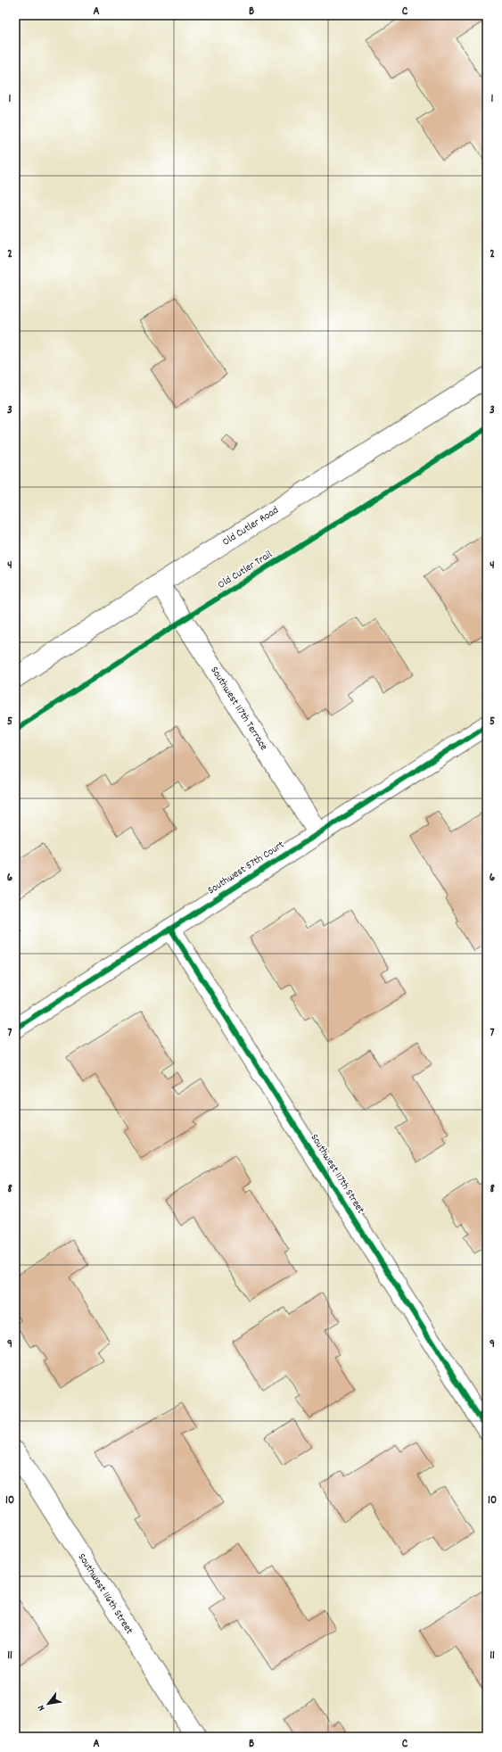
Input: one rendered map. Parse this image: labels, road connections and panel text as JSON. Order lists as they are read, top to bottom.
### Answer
{
  "streets": {
    "street": [
      "Old Cutler Road",
      "Southwest 117th Terrace",
      "Southwest 57th Court",
      "Southwest 117th Street",
      "Southwest 116th Street"
    ],
    "cycle path": ["Old Cutler Trail"]
  },
  "crossings": [
    ["Old Cutler Road", "Southwest 117th Terrace"],
    ["Southwest 117th Terrace", "Southwest 57th Court"],
    ["Southwest 57th Court", "Southwest 117th Street"]
  ],
  "north": "bottom left",
  "grid": {
    "columns": ["A", "B", "C"],
    "rows": [
      "1",
      "2",
      "3",
      "4",
      "5",
      "6",
      "7",
      "8",
      "9",
      "10",
      "11"
    ]
  }
}
